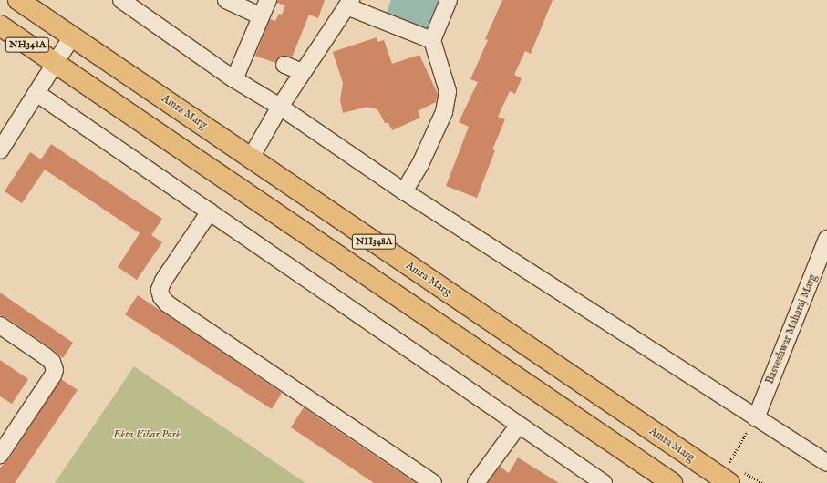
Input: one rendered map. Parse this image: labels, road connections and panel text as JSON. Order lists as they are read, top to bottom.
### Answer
{
  "streets": {
    "highway": ["NH348A", "Amra Marg"],
    "street": ["Basveshwar Maharaj Marg"]
  },
  "parks": ["Ekta Vihar Park"]
}
